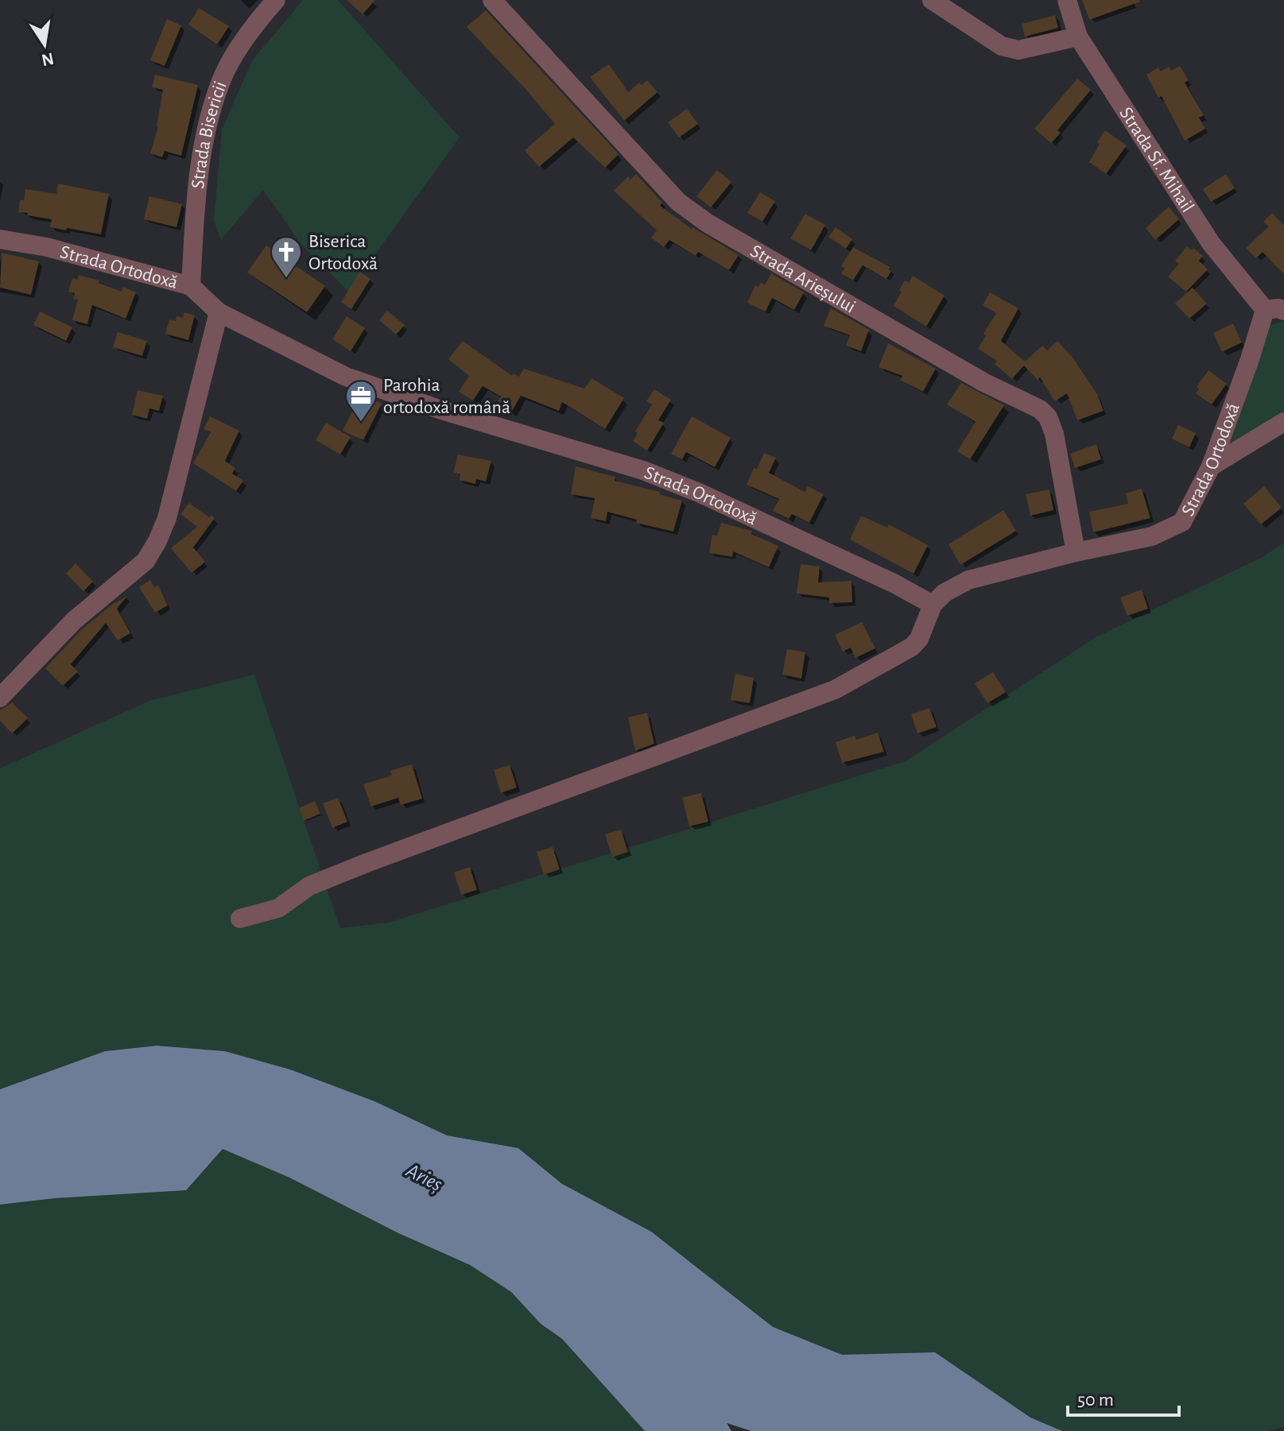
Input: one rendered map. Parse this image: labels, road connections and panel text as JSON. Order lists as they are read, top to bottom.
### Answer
{
  "streets": {
    "street": [
      "Strada Bisericii",
      "Strada Sf. Mihail",
      "Strada Ortodoxă",
      "Strada Arieșului"
    ]
  },
  "crossings": [
    ["Strada Bisericii", "Strada Ortodoxă"],
    ["Strada Sf. Mihail", "Strada Ortodoxă"],
    ["Strada Ortodoxă", "Strada Arieșului"]
  ],
  "water": ["Arieș"],
  "places": {
    "church": ["Biserica Ortodoxă"],
    "office": ["Parohia ortodoxă română"]
  },
  "scale_bar": "50 m",
  "north": "bottom"
}
